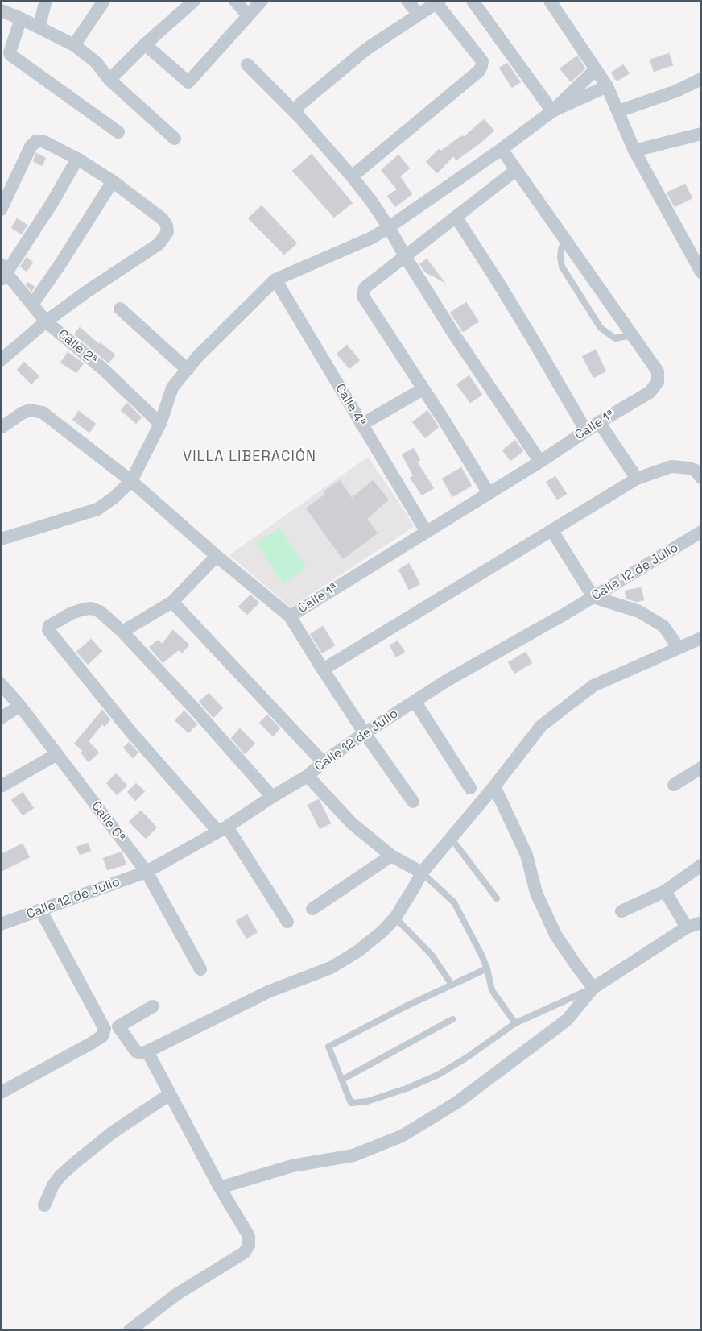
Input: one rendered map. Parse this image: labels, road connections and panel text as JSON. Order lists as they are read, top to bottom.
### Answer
{
  "streets": {
    "street": [
      "Calle 2ª",
      "Calle 4ª",
      "Calle 1ª",
      "Calle 12 de Julio",
      "Calle 6ª"
    ]
  },
  "crossings": [
    ["Calle 4ª", "Calle 1ª"],
    ["Calle 12 de Julio", "Calle 6ª"]
  ],
  "districts": ["VILLA LIBERACIÓN"]
}
